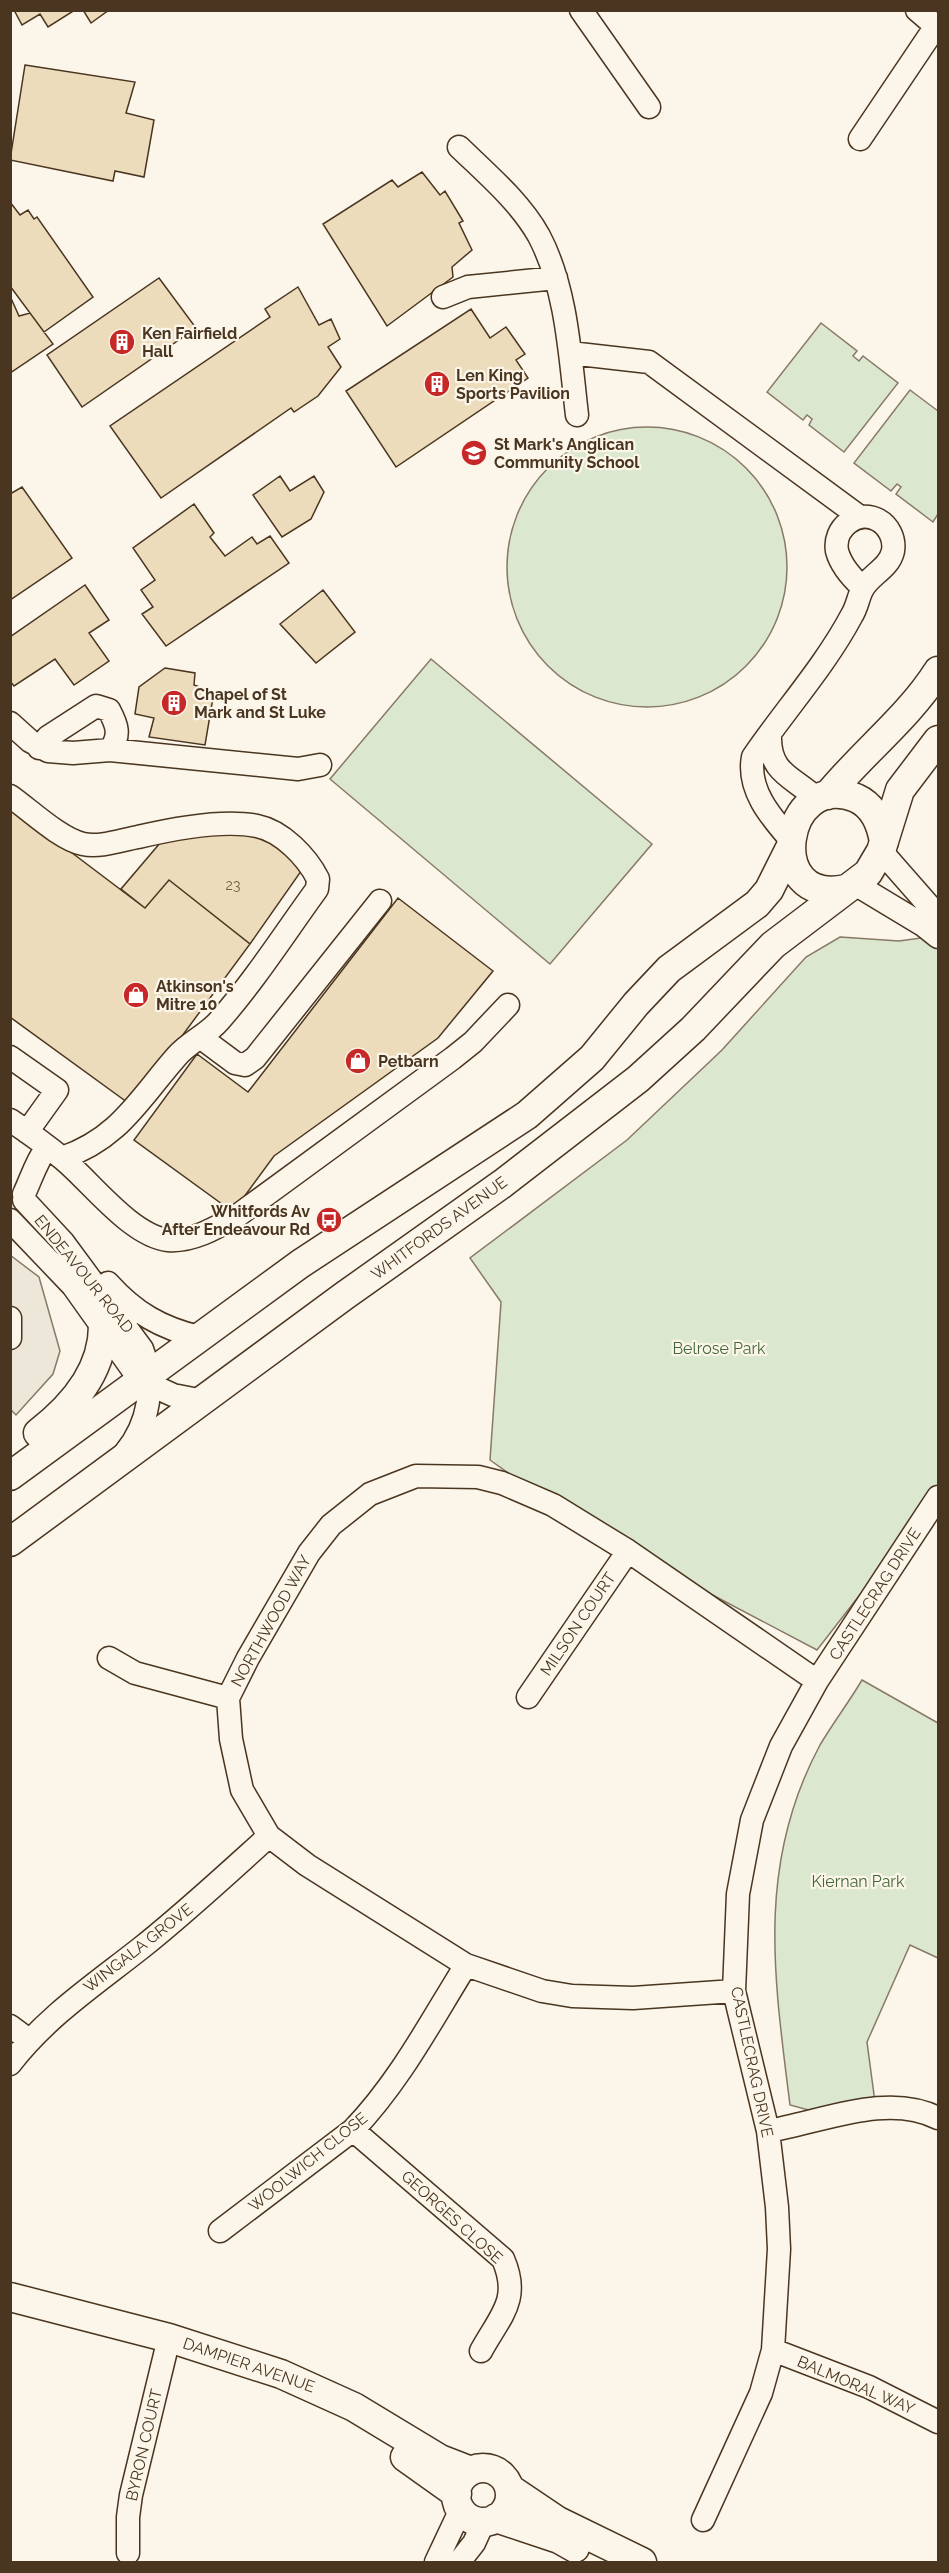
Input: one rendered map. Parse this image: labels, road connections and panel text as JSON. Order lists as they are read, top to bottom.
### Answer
{
  "streets": {
    "main road": ["WHITFORDS AVENUE", "DAMPIER AVENUE"],
    "street": [
      "ENDEAVOUR ROAD",
      "CASTLECRAG DRIVE",
      "NORTHWOOD WAY",
      "MILSON COURT",
      "WINGALA GROVE",
      "WOOLWICH CLOSE",
      "GEORGES CLOSE",
      "BALMORAL WAY",
      "BYRON COURT"
    ]
  },
  "crossings": [
    ["WHITFORDS AVENUE", "ENDEAVOUR ROAD"],
    ["CASTLECRAG DRIVE", "NORTHWOOD WAY"],
    ["CASTLECRAG DRIVE", "BALMORAL WAY"],
    ["NORTHWOOD WAY", "MILSON COURT"],
    ["NORTHWOOD WAY", "WINGALA GROVE"],
    ["NORTHWOOD WAY", "WOOLWICH CLOSE"],
    ["WOOLWICH CLOSE", "GEORGES CLOSE"],
    ["DAMPIER AVENUE", "BYRON COURT"]
  ],
  "parks": ["Belrose Park", "Kiernan Park"],
  "places": {
    "building": ["Ken Fairfield Hall", "Len King Sports Pavilion", "Chapel of St Mark and St Luke"],
    "school or university": ["St Mark's Anglican Community School"],
    "shop": ["Atkinson's Mitre 10", "Petbarn"],
    "bus stop": ["Whitfords Av After Endeavour Rd"]
  },
  "house_numbers": ["23"]
}
